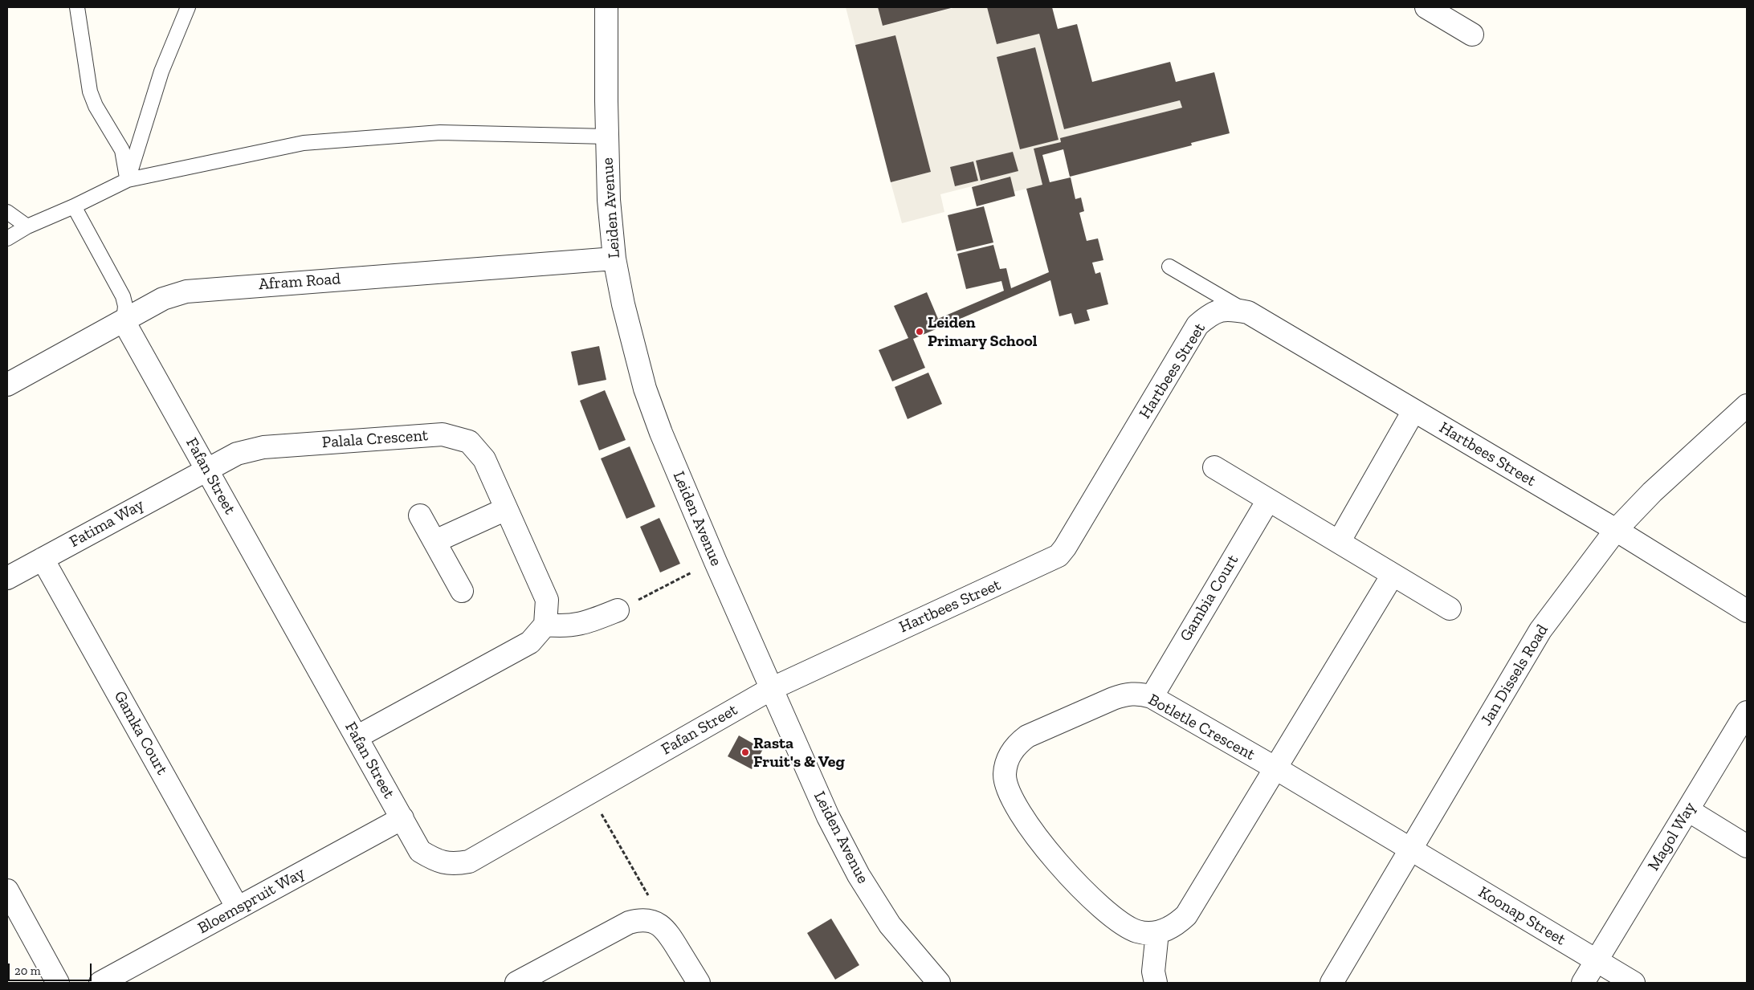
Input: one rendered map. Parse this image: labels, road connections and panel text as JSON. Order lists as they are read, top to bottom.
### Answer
{
  "streets": {
    "street": [
      "Leiden Avenue",
      "Afram Road",
      "Hartbees Street",
      "Palala Crescent",
      "Fafan Street",
      "Fatima Way",
      "Gambia Court",
      "Jan Dissels Road",
      "Botletle Crescent",
      "Gamka Court",
      "Magol Way",
      "Bloemspruit Way",
      "Koonap Street"
    ]
  },
  "crossings": [
    ["Leiden Avenue", "Afram Road"],
    ["Leiden Avenue", "Hartbees Street"],
    ["Leiden Avenue", "Fafan Street"],
    ["Afram Road", "Fafan Street"],
    ["Hartbees Street", "Fafan Street"],
    ["Hartbees Street", "Jan Dissels Road"],
    ["Palala Crescent", "Fafan Street"],
    ["Palala Crescent", "Fatima Way"],
    ["Fafan Street", "Fatima Way"],
    ["Fafan Street", "Bloemspruit Way"],
    ["Fatima Way", "Gamka Court"],
    ["Gambia Court", "Botletle Crescent"],
    ["Jan Dissels Road", "Botletle Crescent"],
    ["Jan Dissels Road", "Koonap Street"],
    ["Botletle Crescent", "Koonap Street"],
    ["Gamka Court", "Bloemspruit Way"],
    ["Magol Way", "Koonap Street"]
  ],
  "places": ["Leiden Primary School", "Rasta Fruit's & Veg"],
  "scale_bar": "20 m"
}
